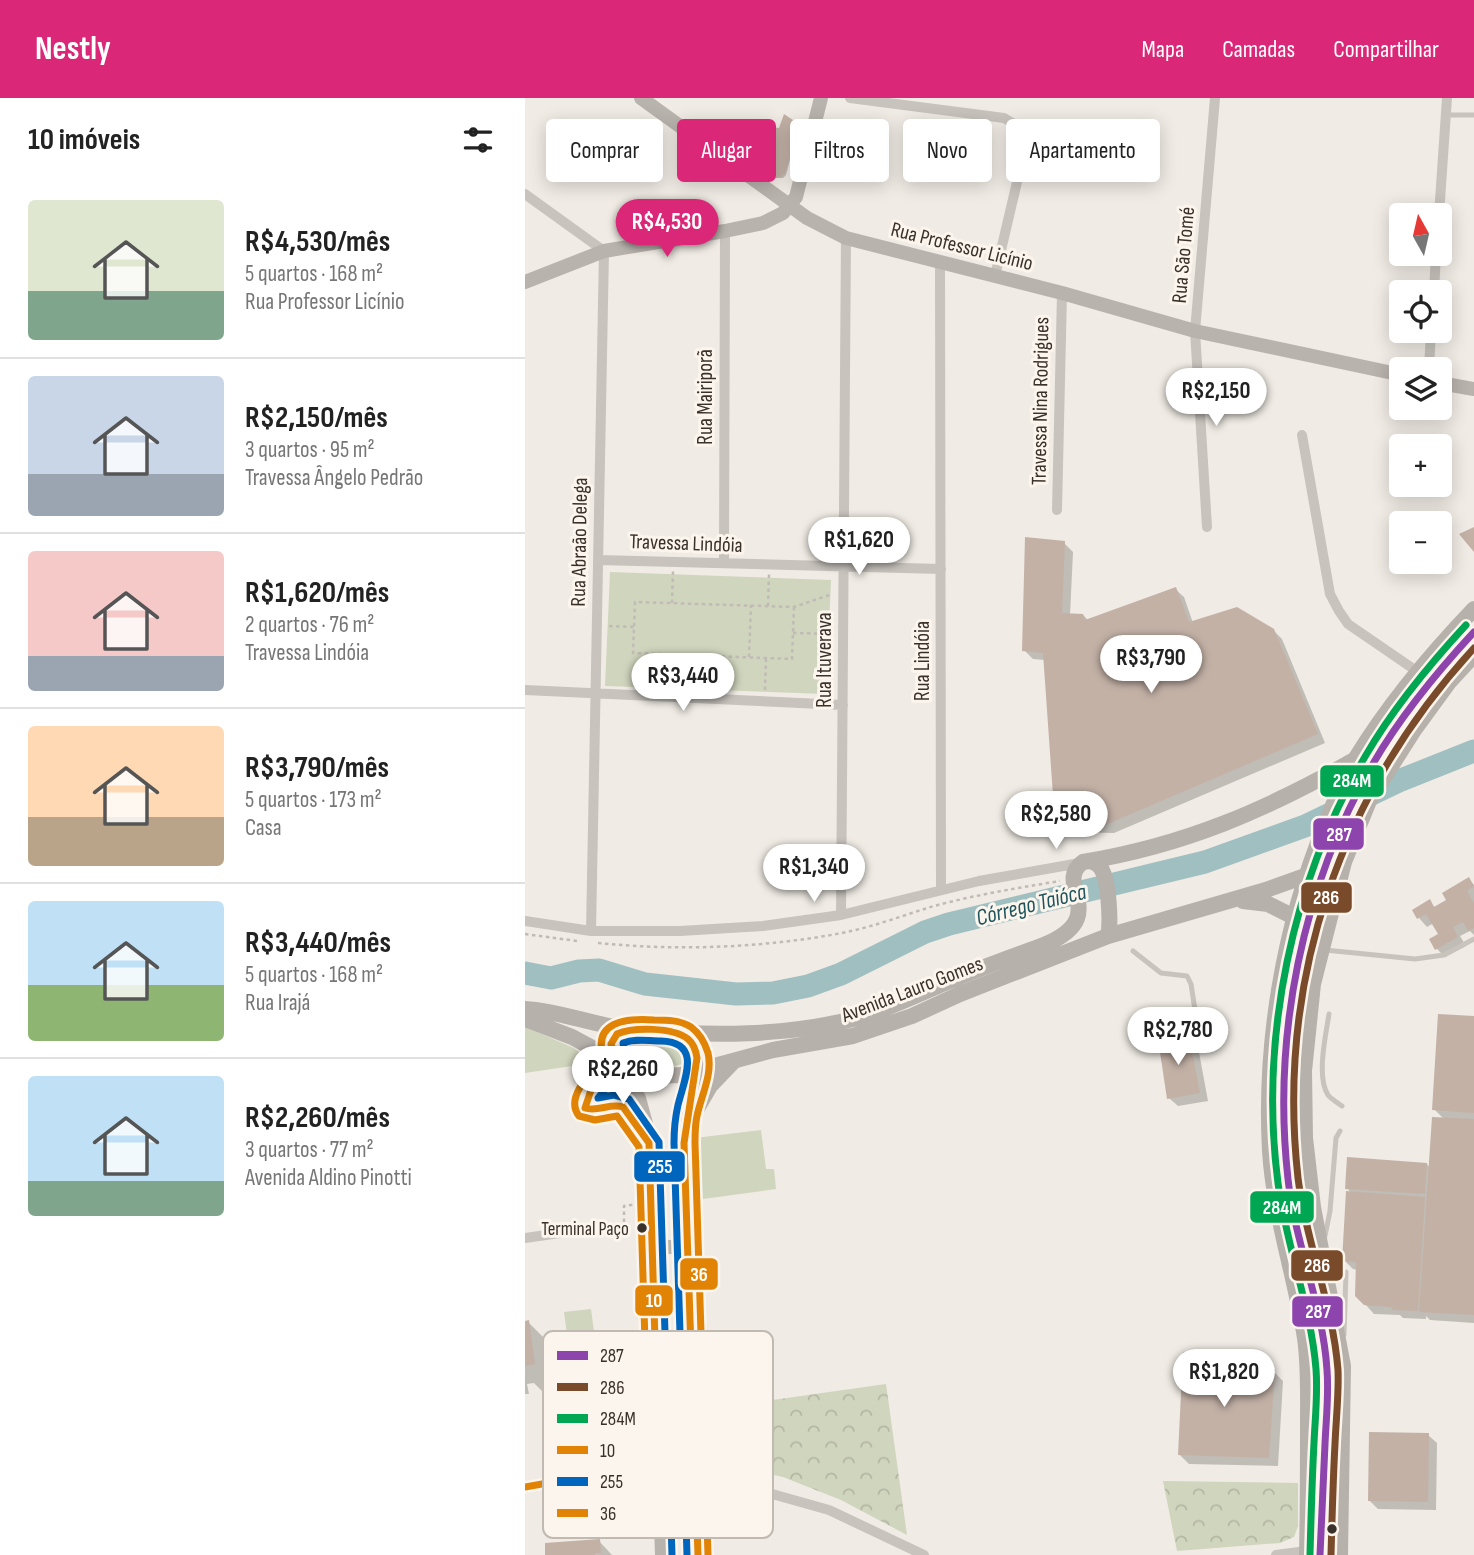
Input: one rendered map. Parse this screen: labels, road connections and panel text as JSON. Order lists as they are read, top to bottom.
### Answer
{
  "streets": {
    "main road": ["Rua Professor Licínio", "Avenida Lauro Gomes"],
    "street": [
      "Rua São Tomé",
      "Rua Mairiporã",
      "Travessa Nina Rodrigues",
      "Rua Abraão Delega",
      "Travessa Lindóia",
      "Rua Ituverava",
      "Rua Lindóia"
    ]
  },
  "crossings": [
    ["Rua Professor Licínio", "Rua São Tomé"],
    ["Rua Professor Licínio", "Travessa Nina Rodrigues"],
    ["Rua Professor Licínio", "Rua Ituverava"],
    ["Rua Professor Licínio", "Rua Lindóia"],
    ["Rua Mairiporã", "Travessa Lindóia"],
    ["Rua Abraão Delega", "Travessa Lindóia"],
    ["Travessa Lindóia", "Rua Ituverava"],
    ["Travessa Lindóia", "Rua Lindóia"]
  ],
  "water": ["Córrego Taióca"],
  "places": ["Terminal Paço"],
  "lines": [
    "transit line 284M",
    "transit line 287",
    "transit line 286",
    "transit line 36",
    "transit line 10",
    "transit line 255"
  ],
  "legend": [
    "287",
    "286",
    "284M",
    "10",
    "255",
    "36"
  ],
  "north": "top",
  "page": {
    "header": "Nestly",
    "nav": ["Mapa", "Camadas", "Compartilhar"],
    "heading": "10 imóveis",
    "chip": [
      "Comprar",
      "Alugar",
      "Filtros",
      "Novo",
      "Apartamento"
    ],
    "list": [
      {
        "name": "R$4,530/mês",
        "note": "5 quartos · 168 m² · Rua Professor Licínio"
      },
      {
        "name": "R$2,150/mês",
        "note": "3 quartos · 95 m² · Travessa Ângelo Pedrão"
      },
      {
        "name": "R$1,620/mês",
        "note": "2 quartos · 76 m² · Travessa Lindóia"
      },
      {
        "name": "R$3,790/mês",
        "note": "5 quartos · 173 m² · Casa"
      },
      {
        "name": "R$3,440/mês",
        "note": "5 quartos · 168 m² · Rua Irajá"
      },
      {
        "name": "R$2,260/mês",
        "note": "3 quartos · 77 m² · Avenida Aldino Pinotti"
      }
    ],
    "price": [
      "R$4,530",
      "R$2,150",
      "R$1,620",
      "R$3,790",
      "R$3,440",
      "R$2,580",
      "R$1,340",
      "R$2,780",
      "R$2,260",
      "R$1,820"
    ],
    "map_buttons": ["+", "−"]
  }
}
